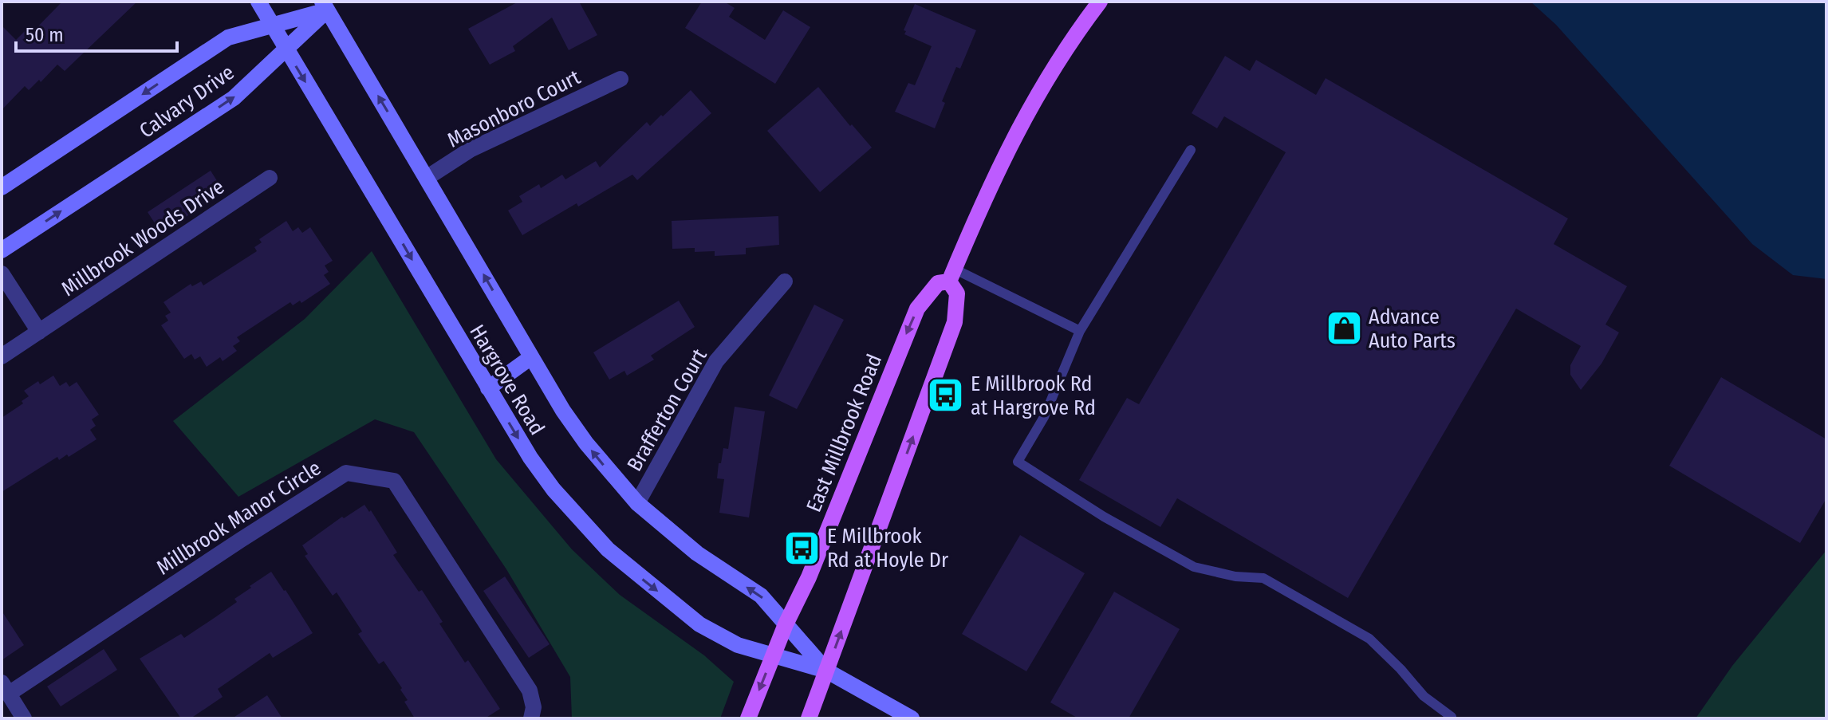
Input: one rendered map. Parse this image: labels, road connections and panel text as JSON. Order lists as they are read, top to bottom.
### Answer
{
  "streets": {
    "main road": ["East Millbrook Road"],
    "street": [
      "Calvary Drive",
      "Masonboro Court",
      "Millbrook Woods Drive",
      "Hargrove Road",
      "Brafferton Court",
      "Millbrook Manor Circle"
    ]
  },
  "crossings": [
    ["Calvary Drive", "Hargrove Road"],
    ["Masonboro Court", "Hargrove Road"],
    ["Hargrove Road", "Brafferton Court"],
    ["Hargrove Road", "East Millbrook Road"]
  ],
  "places": {
    "shop": ["Advance Auto Parts"],
    "bus stop": ["E Millbrook Rd at Hargrove Rd", "E Millbrook Rd at Hoyle Dr"]
  },
  "scale_bar": "50 m"
}
